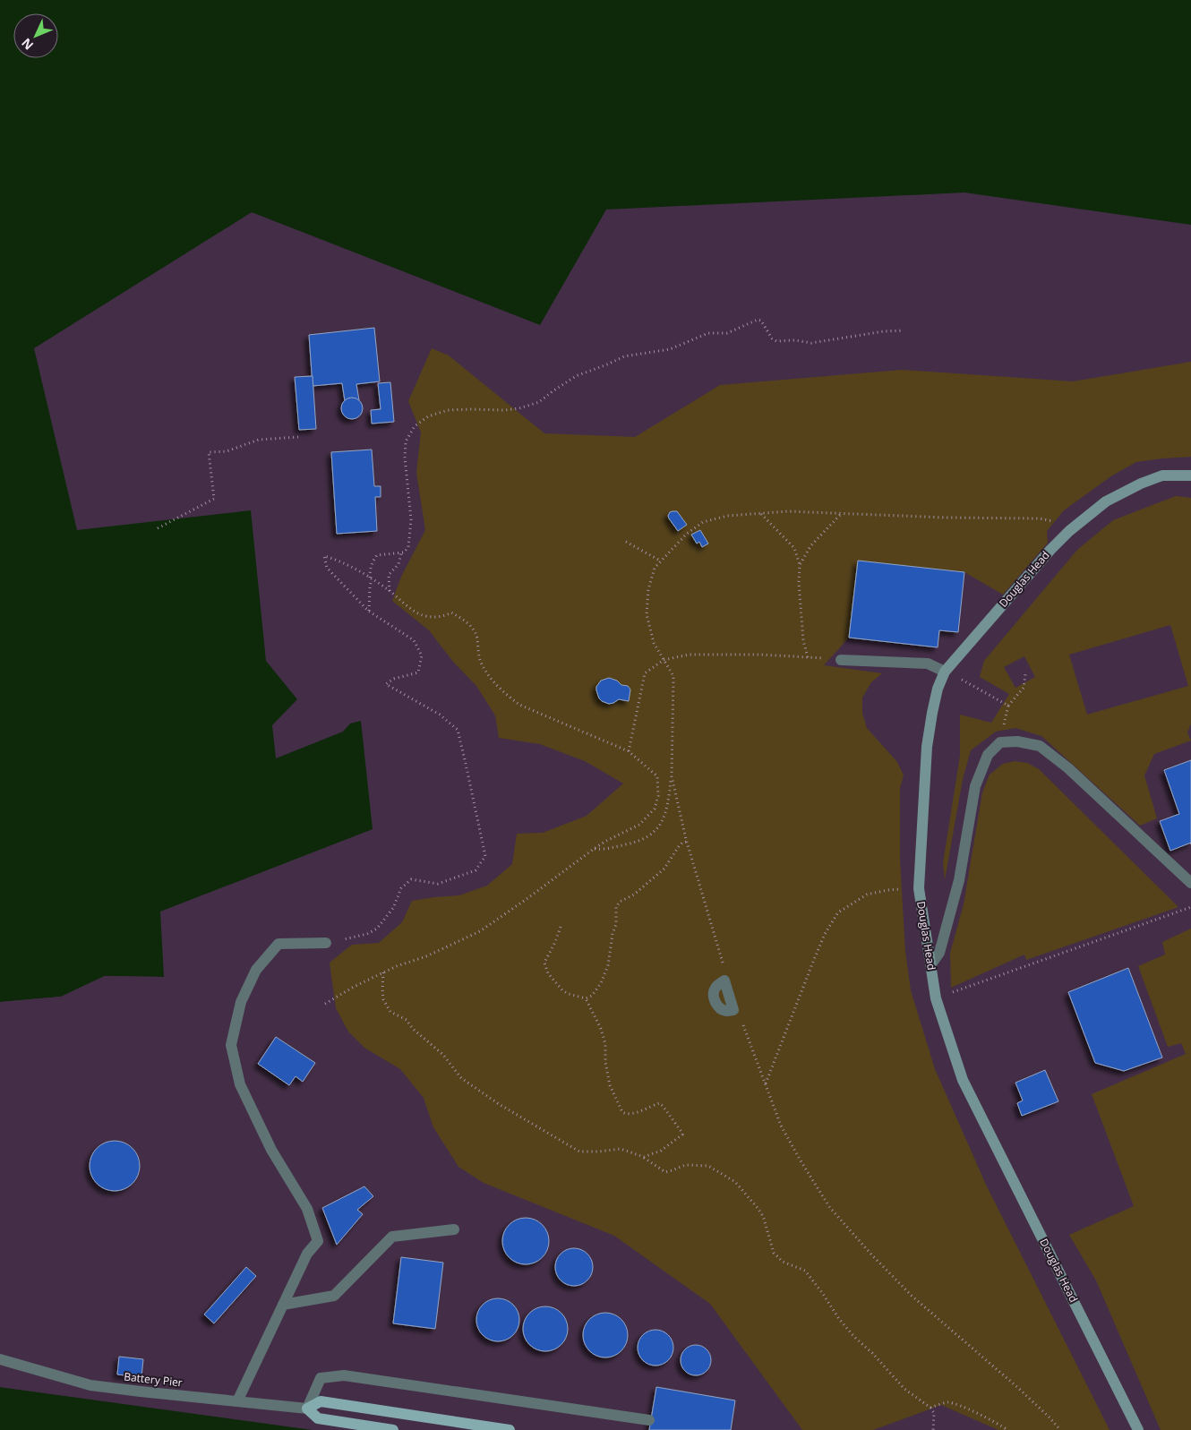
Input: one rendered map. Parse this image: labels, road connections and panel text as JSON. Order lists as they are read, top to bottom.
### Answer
{
  "streets": {
    "main road": ["Douglas Head", "Battery Pier"]
  },
  "north": "bottom left"
}
